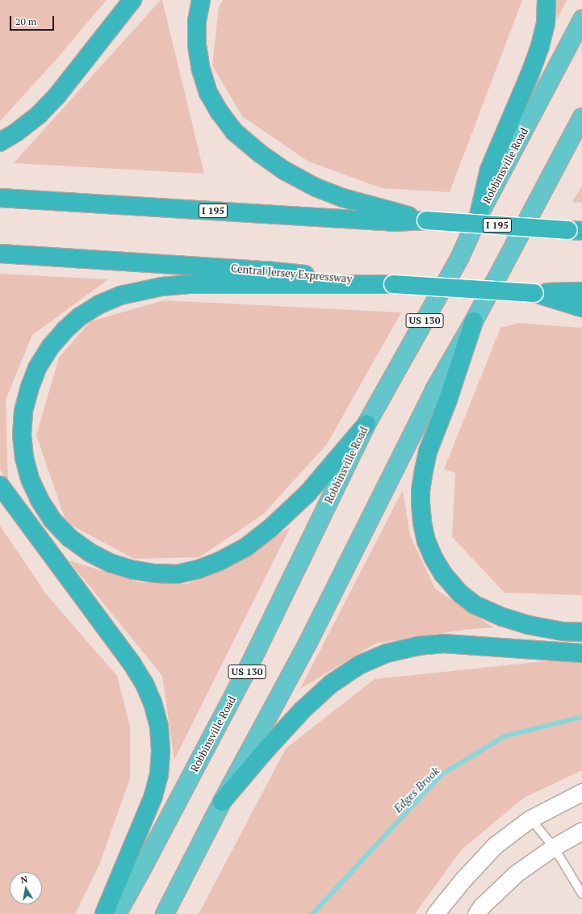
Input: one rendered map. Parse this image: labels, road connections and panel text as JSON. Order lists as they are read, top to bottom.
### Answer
{
  "streets": {
    "highway": [
      "Robbinsville Road",
      "I 195",
      "Central Jersey Expressway",
      "US 130"
    ]
  },
  "water": ["Edges Brook"],
  "scale_bar": "20 m",
  "north": "top"
}
